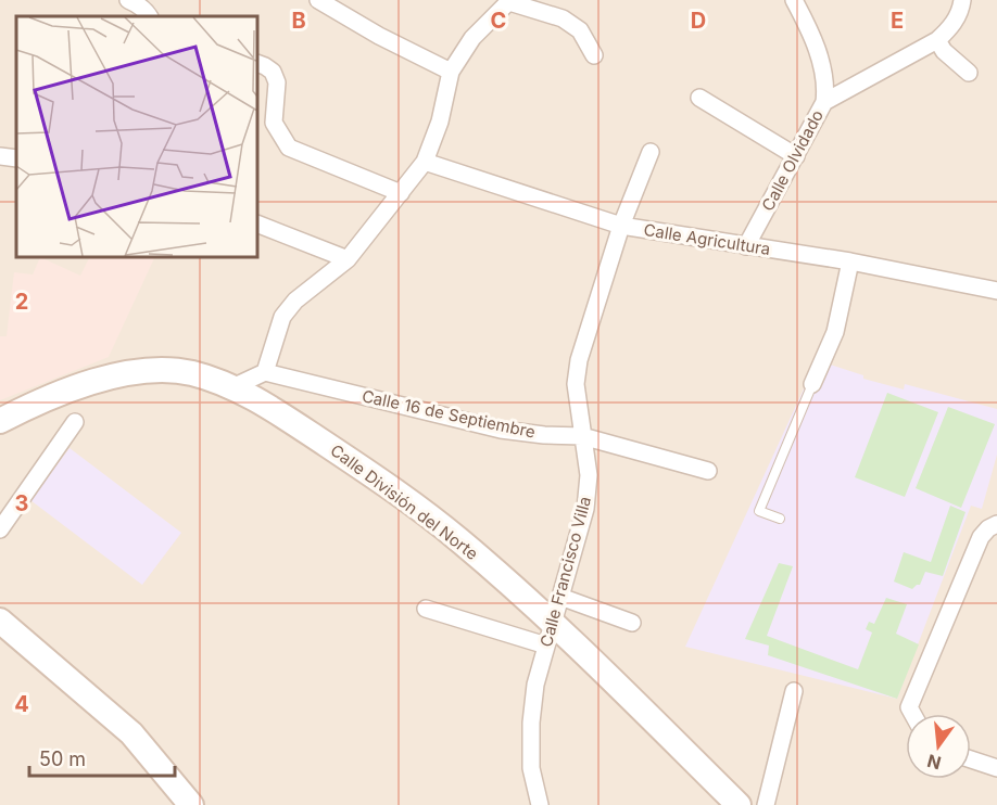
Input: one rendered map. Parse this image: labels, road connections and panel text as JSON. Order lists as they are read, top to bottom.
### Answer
{
  "streets": {
    "street": [
      "Calle Olvidado",
      "Calle Agricultura",
      "Calle 16 de Septiembre",
      "Calle División del Norte",
      "Calle Francisco Villa"
    ]
  },
  "crossings": [
    ["Calle Olvidado", "Calle Agricultura"],
    ["Calle Agricultura", "Calle Francisco Villa"],
    ["Calle 16 de Septiembre", "Calle Francisco Villa"],
    ["Calle División del Norte", "Calle Francisco Villa"]
  ],
  "scale_bar": "50 m",
  "north": "bottom",
  "grid": {
    "columns": [
      "B",
      "C",
      "D",
      "E"
    ],
    "rows": ["2", "3", "4"]
  }
}
